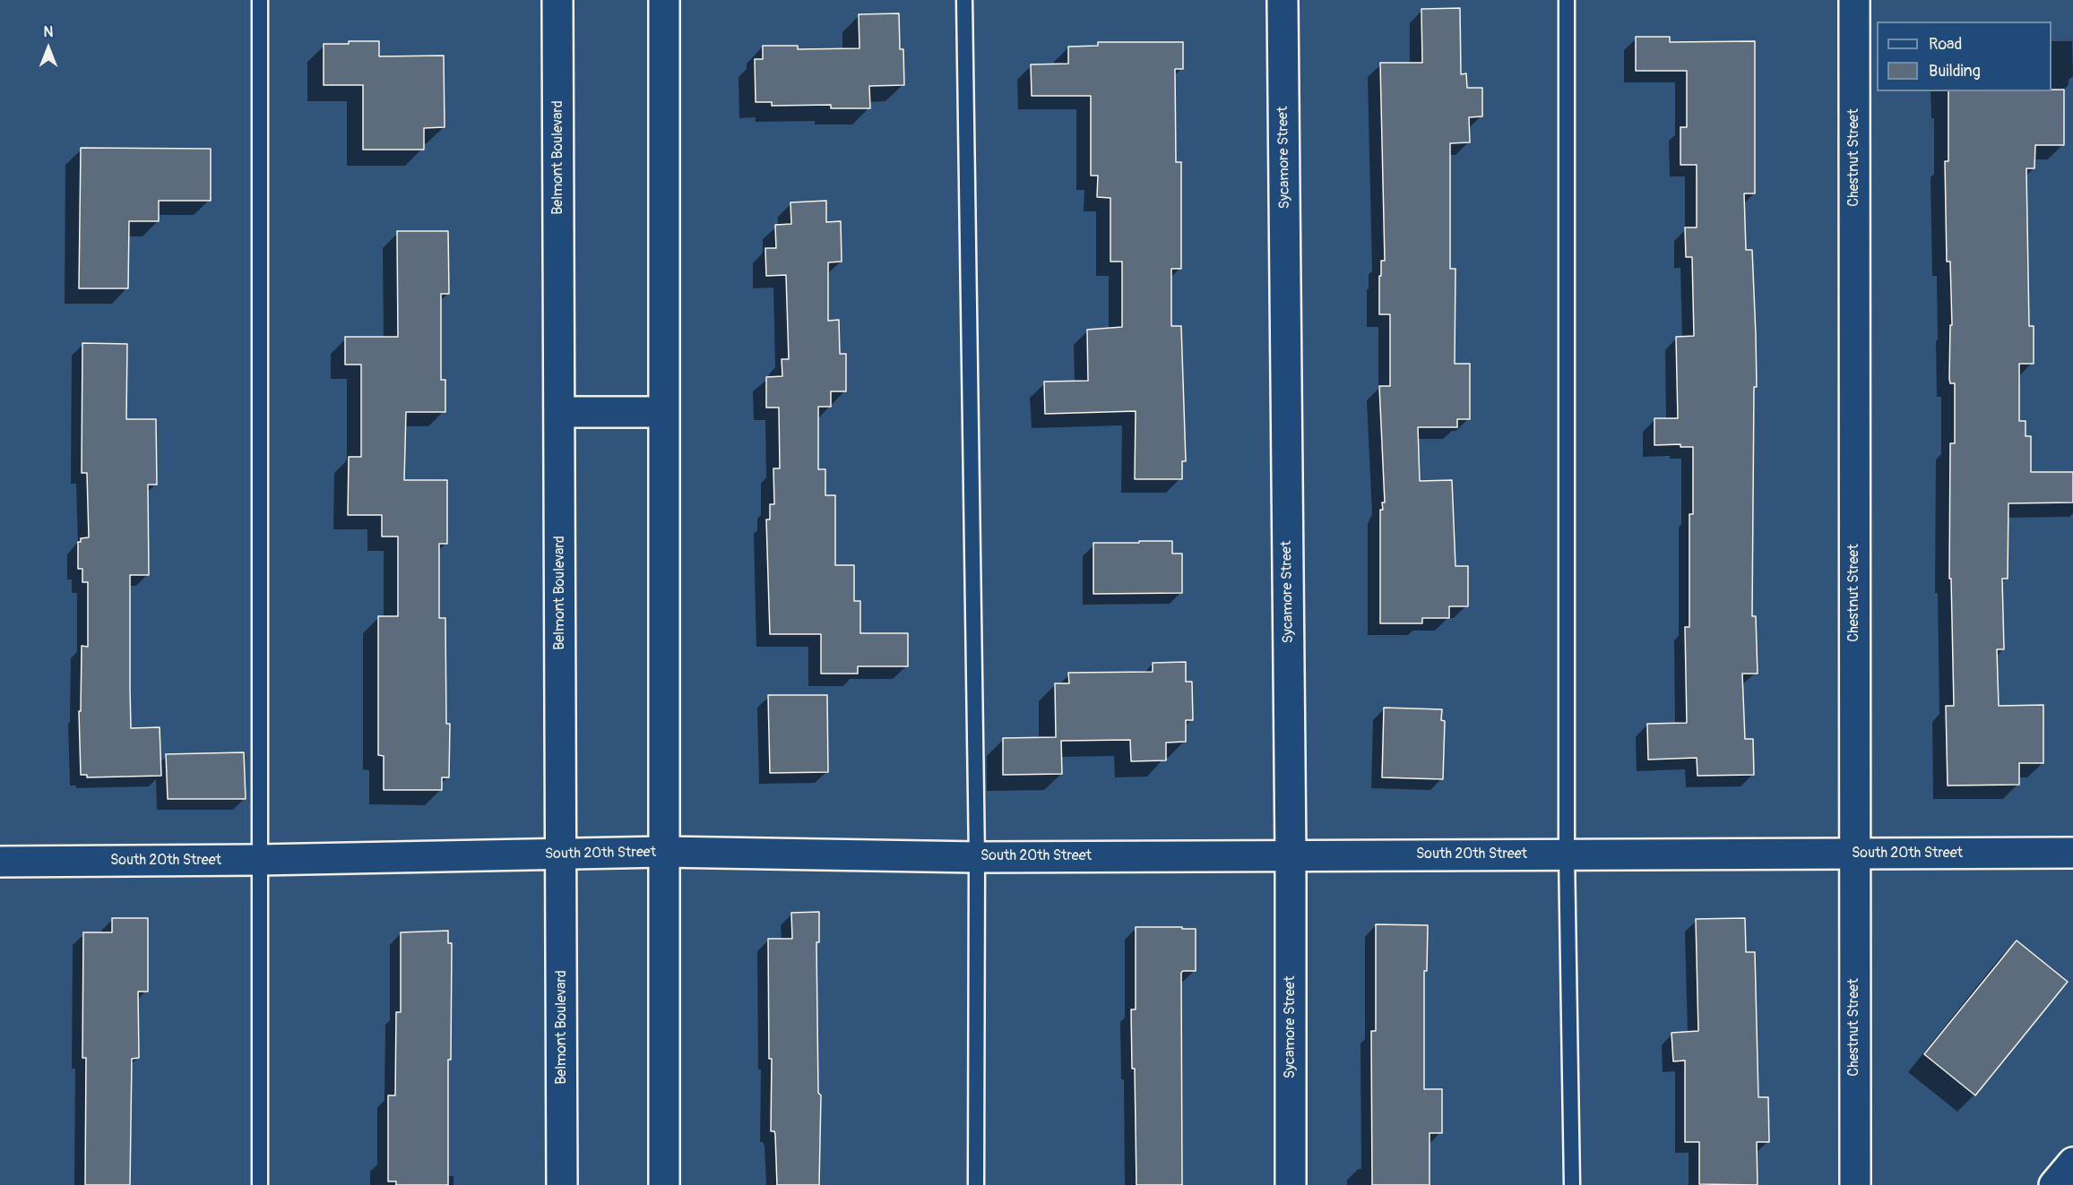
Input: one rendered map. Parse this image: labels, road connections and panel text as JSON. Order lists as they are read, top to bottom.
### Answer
{
  "streets": {
    "street": [
      "Belmont Boulevard",
      "Sycamore Street",
      "Chestnut Street",
      "South 20th Street"
    ]
  },
  "crossings": [
    ["Belmont Boulevard", "South 20th Street"],
    ["Sycamore Street", "South 20th Street"],
    ["Chestnut Street", "South 20th Street"]
  ],
  "legend": ["Road", "Building"],
  "north": "top"
}
